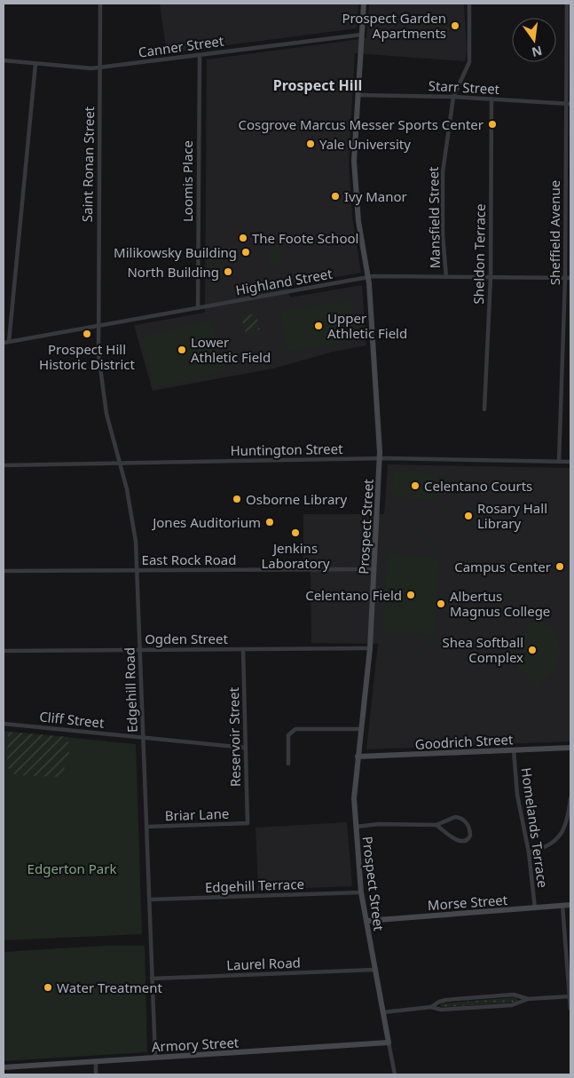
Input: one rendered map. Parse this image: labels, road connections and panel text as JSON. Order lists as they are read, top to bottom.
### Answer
{
  "streets": {
    "main road": [
      "Prospect Street",
      "Goodrich Street",
      "Morse Street",
      "Armory Street"
    ],
    "street": [
      "Canner Street",
      "Starr Street",
      "Saint Ronan Street",
      "Loomis Place",
      "Mansfield Street",
      "Sheffield Avenue",
      "Sheldon Terrace",
      "Highland Street",
      "Huntington Street",
      "East Rock Road",
      "Ogden Street",
      "Edgehill Road",
      "Cliff Street",
      "Reservoir Street",
      "Briar Lane",
      "Homelands Terrace",
      "Edgehill Terrace",
      "Laurel Road"
    ]
  },
  "crossings": [
    ["Canner Street", "Saint Ronan Street"],
    ["Canner Street", "Loomis Place"],
    ["Canner Street", "Prospect Street"],
    ["Starr Street", "Mansfield Street"],
    ["Starr Street", "Sheffield Avenue"],
    ["Starr Street", "Sheldon Terrace"],
    ["Starr Street", "Prospect Street"],
    ["Saint Ronan Street", "Highland Street"],
    ["Saint Ronan Street", "Edgehill Road"],
    ["Loomis Place", "Highland Street"],
    ["Mansfield Street", "Highland Street"],
    ["Sheffield Avenue", "Highland Street"],
    ["Sheffield Avenue", "Huntington Street"],
    ["Sheldon Terrace", "Highland Street"],
    ["Highland Street", "Prospect Street"],
    ["Highland Street", "Edgehill Road"],
    ["Huntington Street", "Prospect Street"],
    ["Huntington Street", "Edgehill Road"],
    ["Prospect Street", "East Rock Road"],
    ["Prospect Street", "Ogden Street"],
    ["Prospect Street", "Goodrich Street"],
    ["Prospect Street", "Edgehill Terrace"],
    ["Prospect Street", "Morse Street"],
    ["Prospect Street", "Laurel Road"],
    ["Prospect Street", "Armory Street"],
    ["East Rock Road", "Edgehill Road"],
    ["Ogden Street", "Edgehill Road"],
    ["Ogden Street", "Reservoir Street"],
    ["Edgehill Road", "Cliff Street"],
    ["Edgehill Road", "Briar Lane"],
    ["Edgehill Road", "Edgehill Terrace"],
    ["Edgehill Road", "Laurel Road"],
    ["Edgehill Road", "Armory Street"],
    ["Cliff Street", "Reservoir Street"],
    ["Reservoir Street", "Briar Lane"],
    ["Goodrich Street", "Homelands Terrace"],
    ["Homelands Terrace", "Morse Street"]
  ],
  "districts": ["Prospect Hill"],
  "parks": ["Edgerton Park"],
  "places": [
    "Prospect Garden Apartments",
    "Cosgrove Marcus Messer Sports Center",
    "Yale University",
    "Ivy Manor",
    "The Foote School",
    "Milikowsky Building",
    "North Building",
    "Upper Athletic Field",
    "Prospect Hill Historic District",
    "Lower Athletic Field",
    "Celentano Courts",
    "Osborne Library",
    "Rosary Hall Library",
    "Jones Auditorium",
    "Jenkins Laboratory",
    "Campus Center",
    "Celentano Field",
    "Albertus Magnus College",
    "Shea Softball Complex",
    "Water Treatment"
  ],
  "north": "bottom"
}
